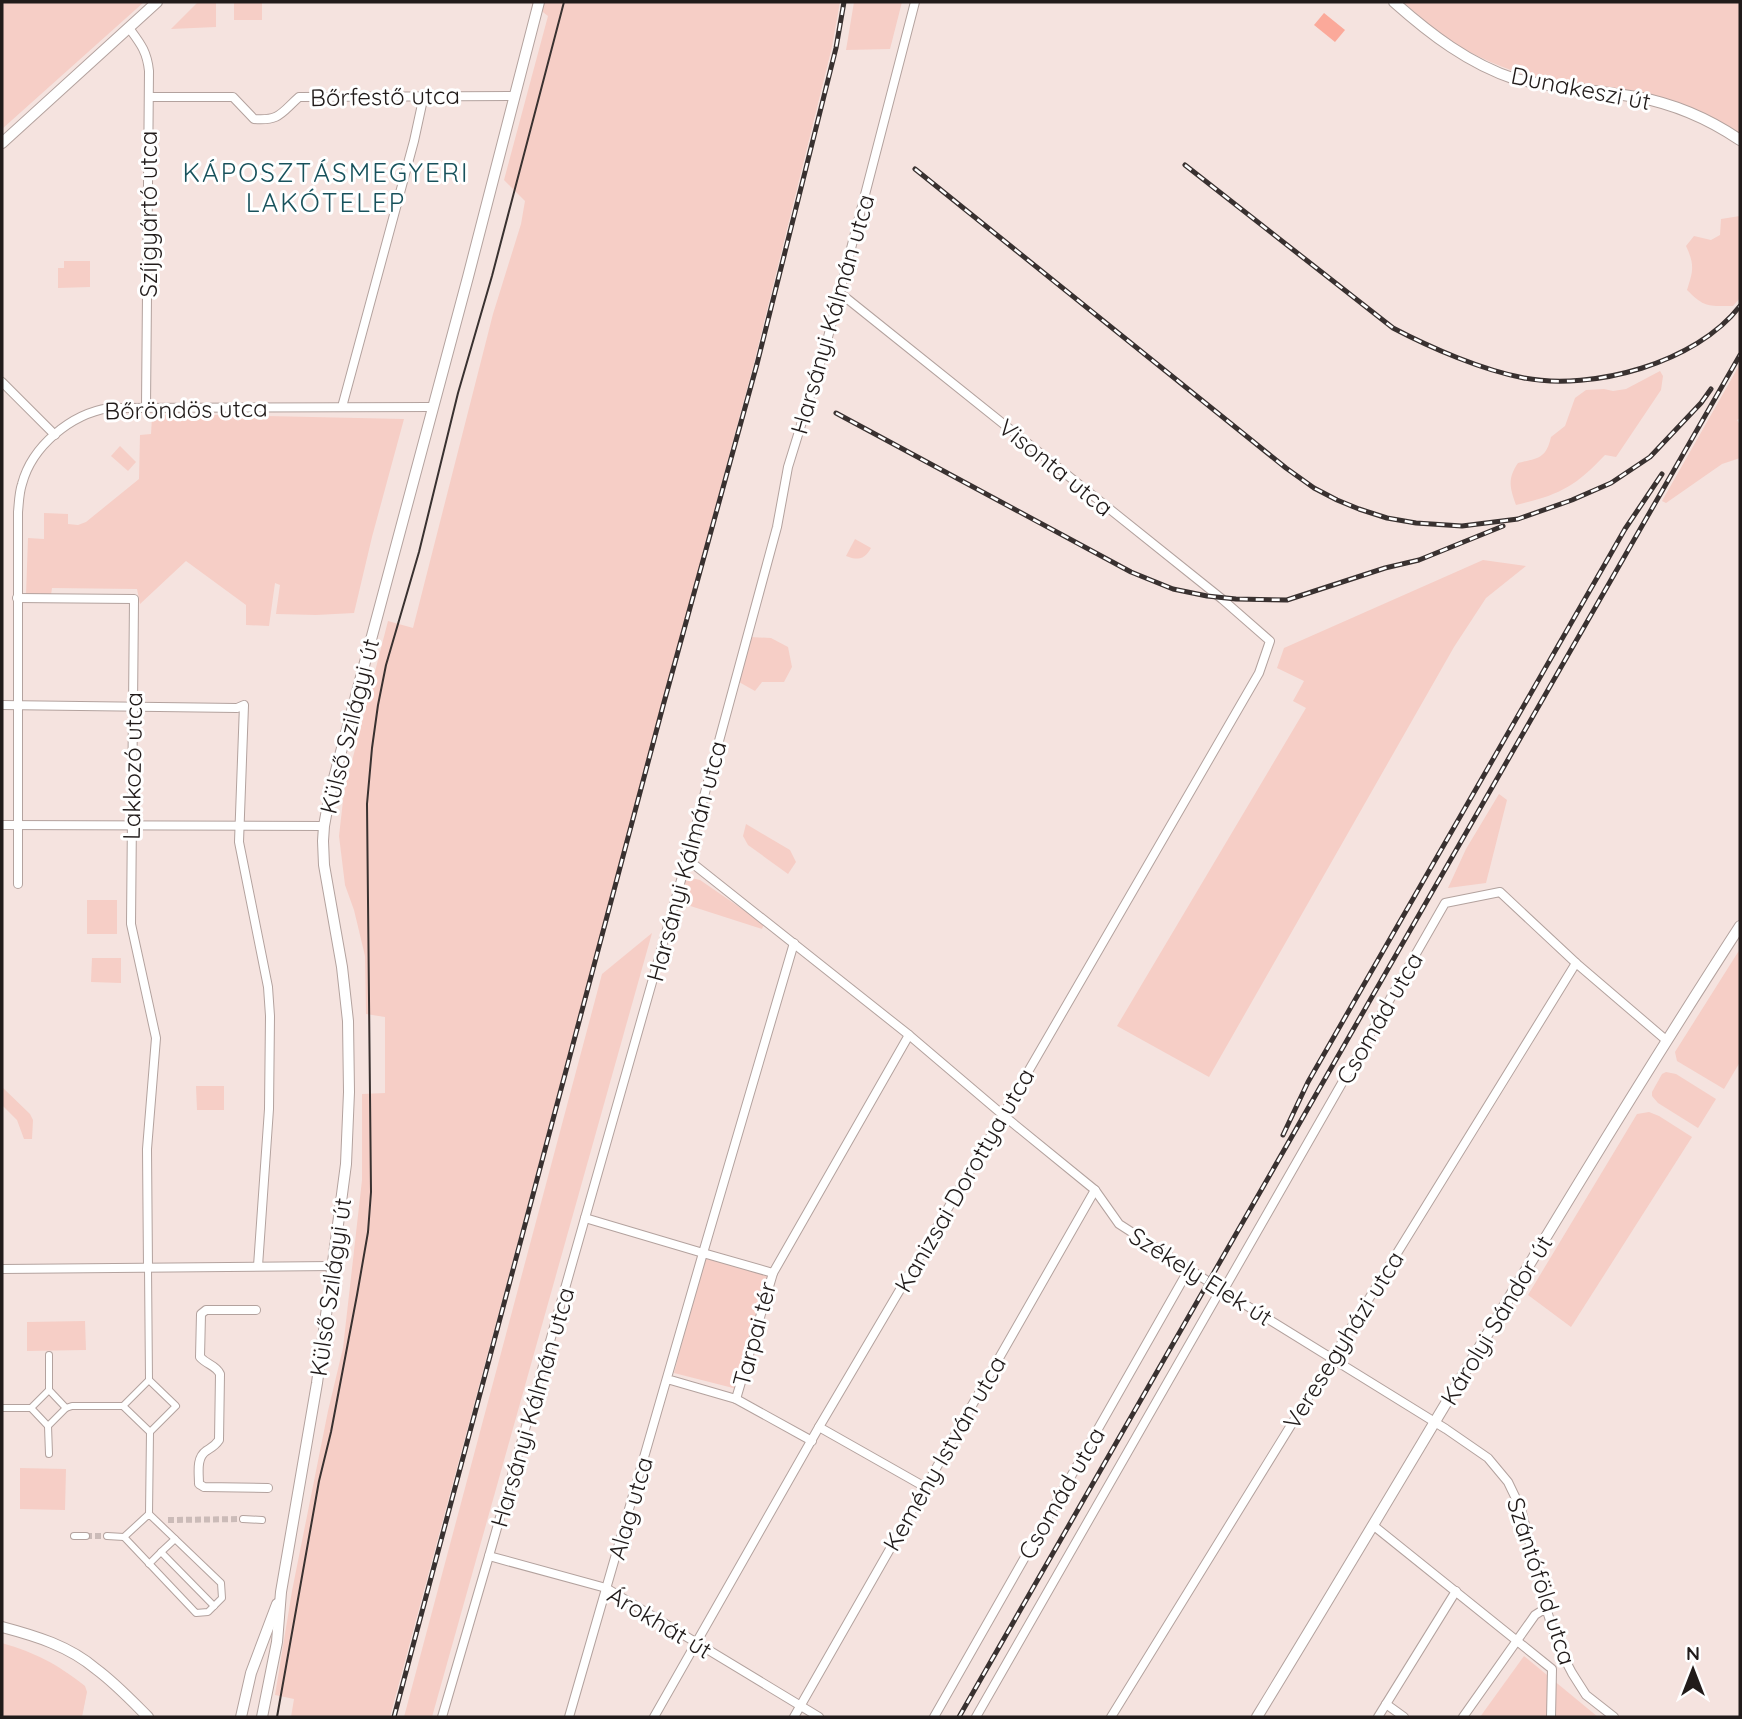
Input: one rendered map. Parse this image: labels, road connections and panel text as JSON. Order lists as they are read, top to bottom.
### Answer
{
  "streets": {
    "street": [
      "Dunakeszi út",
      "Bőrfestő utca",
      "Szíjgyártó utca",
      "Harsányi Kálmán utca",
      "Bőröndös utca",
      "Visonta utca",
      "Külső Szilágyi út",
      "Lakkozó utca",
      "Csomád utca",
      "Kanizsai Dorottya utca",
      "Székely Elek út",
      "Károlyi Sándor út",
      "Tarpai tér",
      "Veresegyházi utca",
      "Kemény István utca",
      "Alag utca",
      "Szántóföld utca",
      "Árokhát út"
    ]
  },
  "crossings": [
    ["Bőrfestő utca", "Szíjgyártó utca"],
    ["Bőrfestő utca", "Külső Szilágyi út"],
    ["Szíjgyártó utca", "Bőröndös utca"],
    ["Harsányi Kálmán utca", "Visonta utca"],
    ["Harsányi Kálmán utca", "Székely Elek út"],
    ["Harsányi Kálmán utca", "Tarpai tér"],
    ["Harsányi Kálmán utca", "Árokhát út"],
    ["Bőröndös utca", "Külső Szilágyi út"],
    ["Bőröndös utca", "Lakkozó utca"],
    ["Visonta utca", "Kanizsai Dorottya utca"],
    ["Csomád utca", "Székely Elek út"],
    ["Csomád utca", "Veresegyházi utca"],
    ["Kanizsai Dorottya utca", "Székely Elek út"],
    ["Kanizsai Dorottya utca", "Árokhát út"],
    ["Székely Elek út", "Károlyi Sándor út"],
    ["Székely Elek út", "Veresegyházi utca"],
    ["Székely Elek út", "Kemény István utca"],
    ["Székely Elek út", "Szántóföld utca"],
    ["Károlyi Sándor út", "Szántóföld utca"],
    ["Tarpai tér", "Alag utca"],
    ["Kemény István utca", "Árokhát út"],
    ["Alag utca", "Árokhát út"]
  ],
  "districts": ["KÁPOSZTÁSMEGYERI LAKÓTELEP"],
  "north": "top"
}
